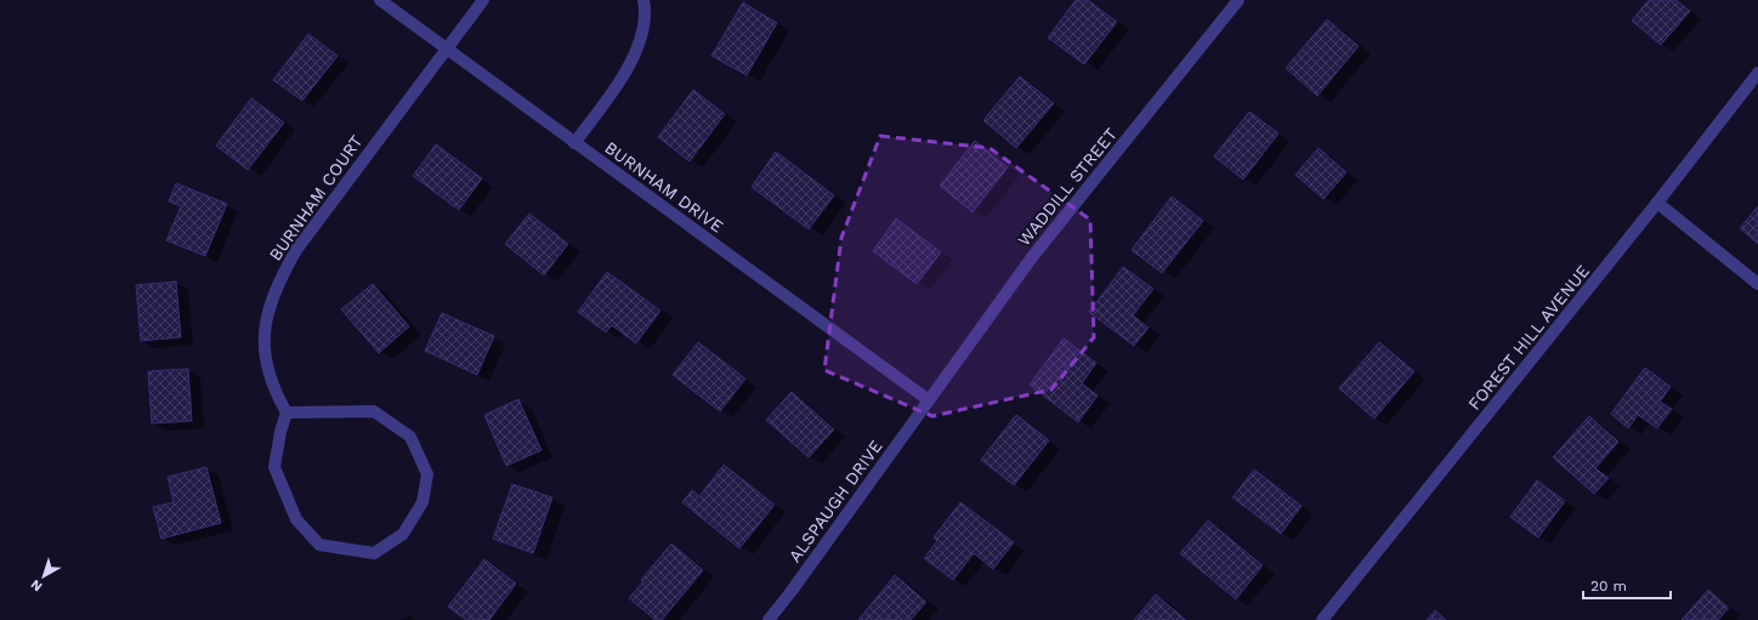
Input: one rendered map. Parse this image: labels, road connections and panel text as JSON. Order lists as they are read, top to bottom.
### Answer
{
  "streets": {
    "street": [
      "BURNHAM DRIVE",
      "WADDILL STREET",
      "BURNHAM COURT",
      "FOREST HILL AVENUE",
      "ALSPAUGH DRIVE"
    ]
  },
  "crossings": [
    ["BURNHAM DRIVE", "WADDILL STREET"],
    ["BURNHAM DRIVE", "BURNHAM COURT"],
    ["BURNHAM DRIVE", "ALSPAUGH DRIVE"],
    ["WADDILL STREET", "ALSPAUGH DRIVE"]
  ],
  "scale_bar": "20 m",
  "north": "bottom left"
}
